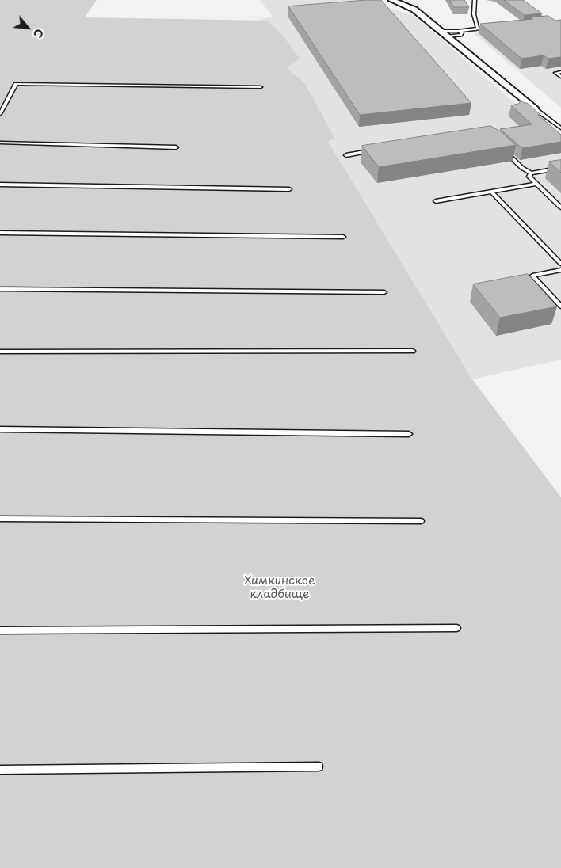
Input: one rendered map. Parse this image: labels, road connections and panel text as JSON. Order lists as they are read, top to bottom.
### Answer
{
  "parks": ["Химкинское кладбище"],
  "north": "bottom right"
}
